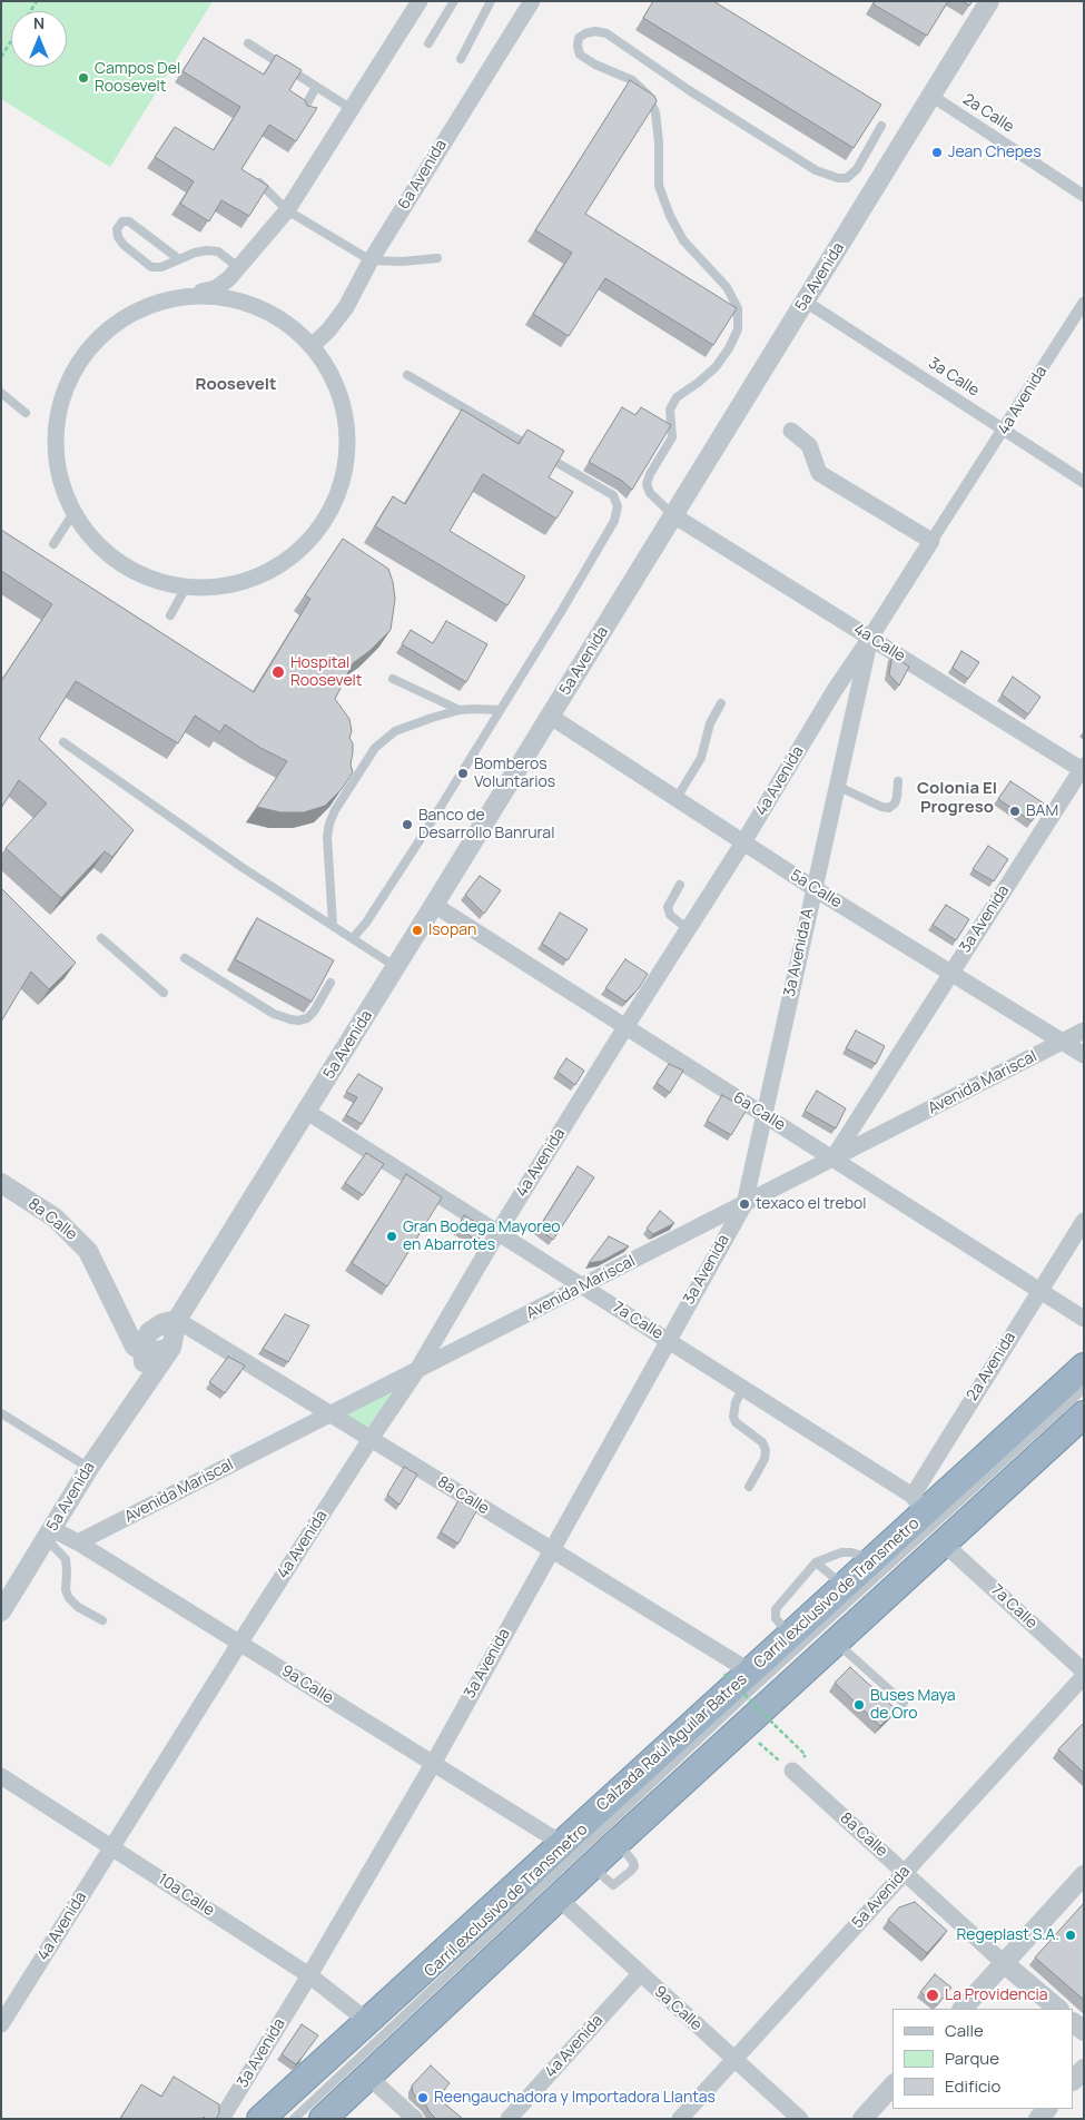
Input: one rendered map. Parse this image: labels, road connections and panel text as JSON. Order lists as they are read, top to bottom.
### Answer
{
  "streets": {
    "highway": ["Calzada Raúl Aguilar Batres"],
    "street": [
      "2a Calle",
      "6a Avenida",
      "5a Avenida",
      "3a Calle",
      "4a Avenida",
      "4a Calle",
      "5a Calle",
      "3a Avenida",
      "3a Avenida A",
      "Avenida Mariscal",
      "6a Calle",
      "8a Calle",
      "7a Calle",
      "2a Avenida",
      "9a Calle",
      "10a Calle"
    ],
    "lane": ["Carril exclusivo de Transmetro"]
  },
  "crossings": [
    ["2a Calle", "5a Avenida"],
    ["5a Avenida", "3a Calle"],
    ["5a Avenida", "4a Calle"],
    ["5a Avenida", "5a Calle"],
    ["5a Avenida", "6a Calle"],
    ["5a Avenida", "8a Calle"],
    ["5a Avenida", "7a Calle"],
    ["5a Avenida", "9a Calle"],
    ["3a Calle", "4a Avenida"],
    ["4a Avenida", "4a Calle"],
    ["4a Avenida", "5a Calle"],
    ["4a Avenida", "3a Avenida A"],
    ["4a Avenida", "Avenida Mariscal"],
    ["4a Avenida", "6a Calle"],
    ["4a Avenida", "8a Calle"],
    ["4a Avenida", "7a Calle"],
    ["4a Avenida", "9a Calle"],
    ["4a Avenida", "10a Calle"],
    ["4a Calle", "3a Avenida"],
    ["4a Calle", "3a Avenida A"],
    ["5a Calle", "3a Avenida"],
    ["5a Calle", "3a Avenida A"],
    ["5a Calle", "Avenida Mariscal"],
    ["3a Avenida", "3a Avenida A"],
    ["3a Avenida", "Avenida Mariscal"],
    ["3a Avenida", "6a Calle"],
    ["3a Avenida", "8a Calle"],
    ["3a Avenida", "7a Calle"],
    ["3a Avenida", "9a Calle"],
    ["3a Avenida", "10a Calle"],
    ["3a Avenida A", "Avenida Mariscal"],
    ["3a Avenida A", "6a Calle"],
    ["Avenida Mariscal", "6a Calle"],
    ["Avenida Mariscal", "8a Calle"],
    ["Avenida Mariscal", "7a Calle"],
    ["Avenida Mariscal", "9a Calle"],
    ["6a Calle", "2a Avenida"],
    ["8a Calle", "Calzada Raúl Aguilar Batres"],
    ["7a Calle", "2a Avenida"],
    ["7a Calle", "Calzada Raúl Aguilar Batres"],
    ["2a Avenida", "Calzada Raúl Aguilar Batres"],
    ["9a Calle", "Calzada Raúl Aguilar Batres"],
    ["Calzada Raúl Aguilar Batres", "10a Calle"]
  ],
  "districts": ["Roosevelt", "Colonia El Progreso"],
  "places": [
    "Campos Del Roosevelt",
    "Jean Chepes",
    "Hospital Roosevelt",
    "Bomberos Voluntarios",
    "BAM",
    "Banco de Desarrollo Banrural",
    "Isopan",
    "texaco el trebol",
    "Gran Bodega Mayoreo en Abarrotes",
    "Buses Maya de Oro",
    "Regeplast S.A.",
    "La Providencia",
    "Reengauchadora y Importadora Llantas"
  ],
  "legend": ["Calle", "Parque", "Edificio"],
  "north": "top"
}
